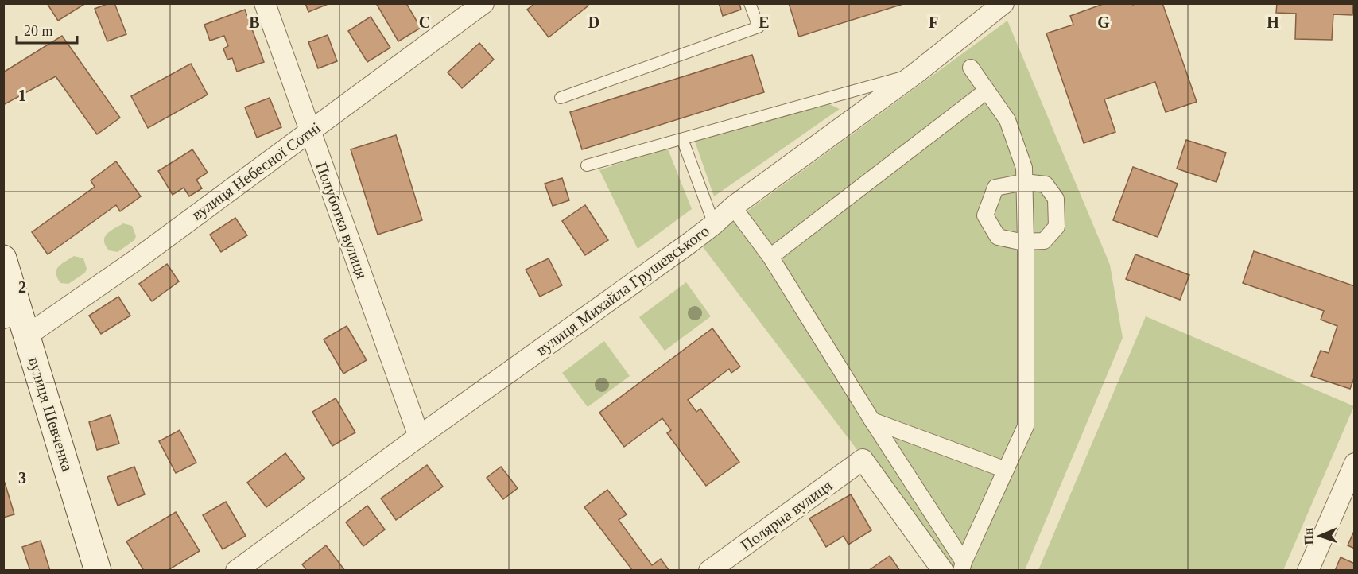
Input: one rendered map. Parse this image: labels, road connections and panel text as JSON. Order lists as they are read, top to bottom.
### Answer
{
  "streets": {
    "main road": ["вулиця Шевченка"],
    "street": [
      "вулиця Небесної Сотні",
      "Полуботка вулиця",
      "вулиця Михайла Грушевського",
      "Полярна вулиця"
    ]
  },
  "crossings": [
    ["вулиця Небесної Сотні", "Полуботка вулиця"],
    ["вулиця Небесної Сотні", "вулиця Шевченка"],
    ["Полуботка вулиця", "вулиця Михайла Грушевського"]
  ],
  "scale_bar": "20 m",
  "north": "left",
  "grid": {
    "columns": [
      "B",
      "C",
      "D",
      "E",
      "F",
      "G",
      "H"
    ],
    "rows": ["1", "2", "3"]
  }
}
